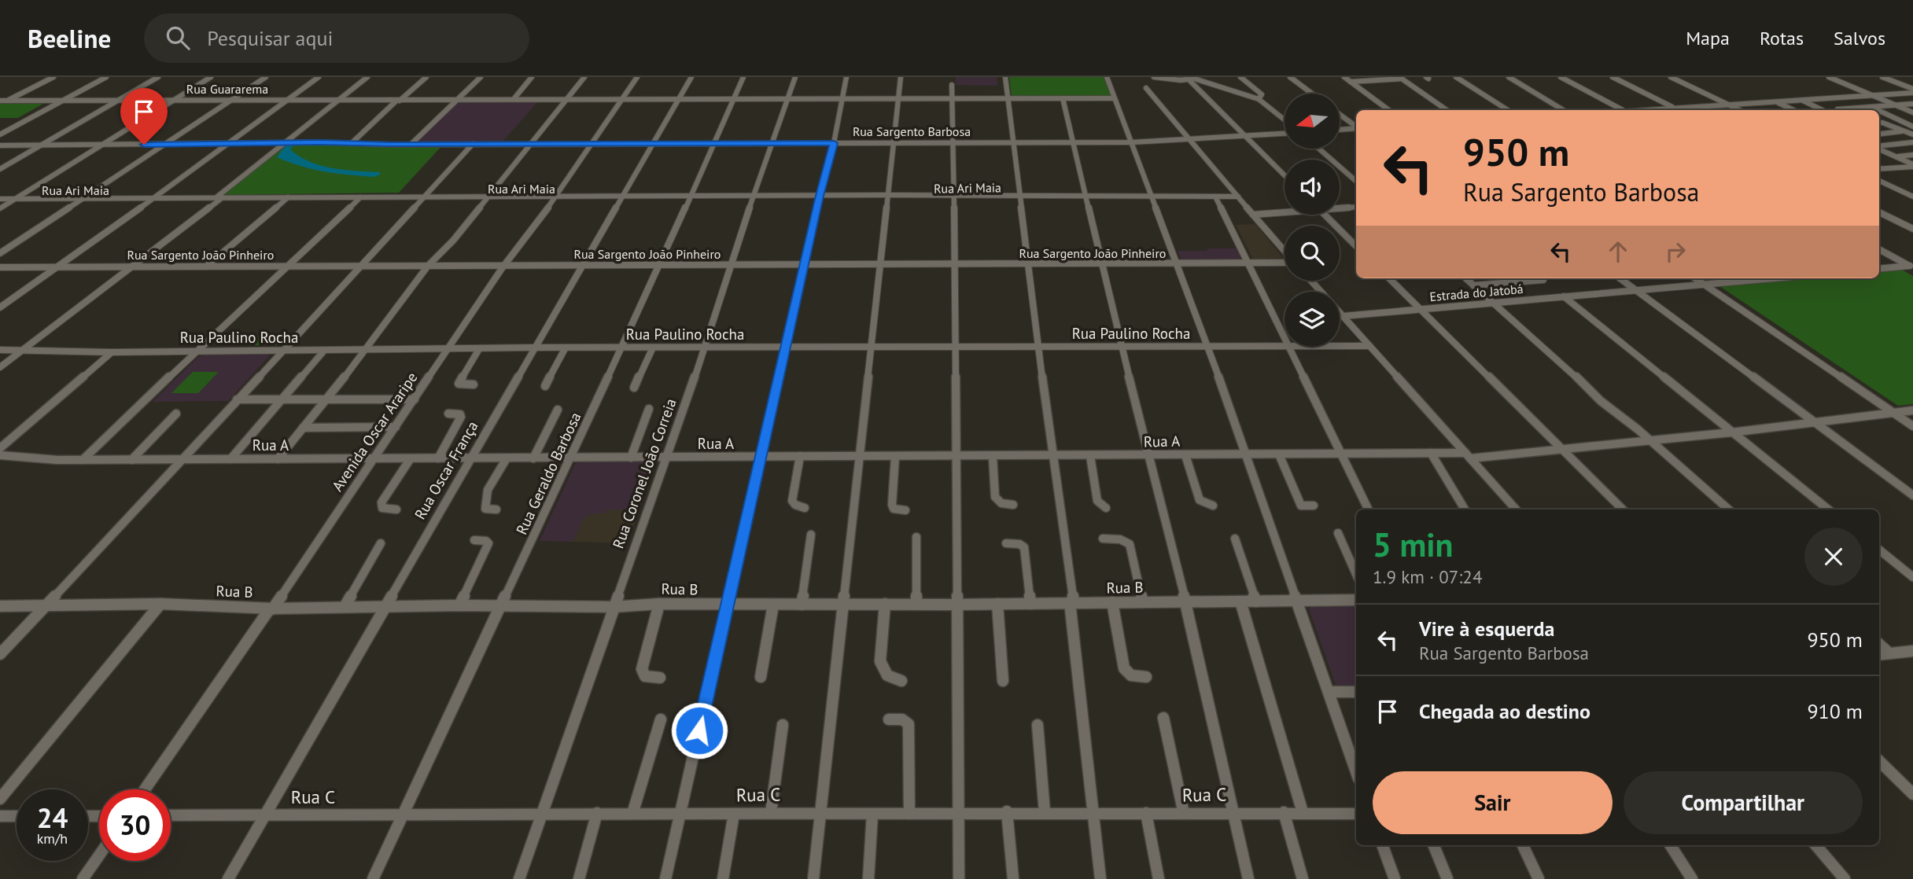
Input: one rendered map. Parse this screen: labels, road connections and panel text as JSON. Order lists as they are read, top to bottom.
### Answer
{
  "streets": {
    "street": [
      "Rua Guararema",
      "Rua Sargento Barbosa",
      "Rua Ari Maia",
      "Rua Sargento João Pinheiro",
      "Estrada do Jatobá",
      "Rua Paulino Rocha",
      "Avenida Oscar Araripe",
      "Rua A",
      "Rua Oscar França",
      "Rua Geraldo Barbosa",
      "Rua Coronel João Correia",
      "Rua B",
      "Rua C"
    ]
  },
  "crossings": [
    ["Rua Guararema", "Avenida Oscar Araripe"],
    ["Rua Guararema", "Rua Oscar França"],
    ["Rua Guararema", "Rua Geraldo Barbosa"],
    ["Rua Guararema", "Rua Coronel João Correia"],
    ["Rua Sargento Barbosa", "Avenida Oscar Araripe"],
    ["Rua Sargento Barbosa", "Rua Oscar França"],
    ["Rua Sargento Barbosa", "Rua Geraldo Barbosa"],
    ["Rua Sargento Barbosa", "Rua Coronel João Correia"],
    ["Rua Ari Maia", "Avenida Oscar Araripe"],
    ["Rua Ari Maia", "Rua Oscar França"],
    ["Rua Ari Maia", "Rua Geraldo Barbosa"],
    ["Rua Ari Maia", "Rua Coronel João Correia"],
    ["Rua Sargento João Pinheiro", "Avenida Oscar Araripe"],
    ["Rua Sargento João Pinheiro", "Rua Oscar França"],
    ["Rua Sargento João Pinheiro", "Rua Geraldo Barbosa"],
    ["Rua Sargento João Pinheiro", "Rua Coronel João Correia"],
    ["Rua Paulino Rocha", "Avenida Oscar Araripe"],
    ["Rua Paulino Rocha", "Rua Oscar França"],
    ["Rua Paulino Rocha", "Rua Geraldo Barbosa"],
    ["Rua Paulino Rocha", "Rua Coronel João Correia"],
    ["Avenida Oscar Araripe", "Rua A"],
    ["Avenida Oscar Araripe", "Rua B"],
    ["Rua A", "Rua Oscar França"],
    ["Rua A", "Rua Geraldo Barbosa"],
    ["Rua A", "Rua Coronel João Correia"],
    ["Rua Oscar França", "Rua B"],
    ["Rua Oscar França", "Rua C"],
    ["Rua Geraldo Barbosa", "Rua B"],
    ["Rua Geraldo Barbosa", "Rua C"],
    ["Rua Coronel João Correia", "Rua B"],
    ["Rua Coronel João Correia", "Rua C"]
  ],
  "north": "left",
  "page": {
    "header": "Beeline",
    "search": "Pesquisar aqui",
    "nav": ["Mapa", "Rotas", "Salvos"],
    "turn": ["950 m", "Rua Sargento Barbosa"],
    "heading": ["5 min", "1.9 km · 07:24"],
    "list": [
      {
        "name": "Vire à esquerda",
        "note": "Rua Sargento Barbosa",
        "value": "950 m"
      },
      {
        "name": "Chegada ao destino",
        "value": "910 m"
      }
    ],
    "buttons": ["Sair", "Compartilhar"],
    "speed": "24 km/h",
    "limit": "30"
  }
}
